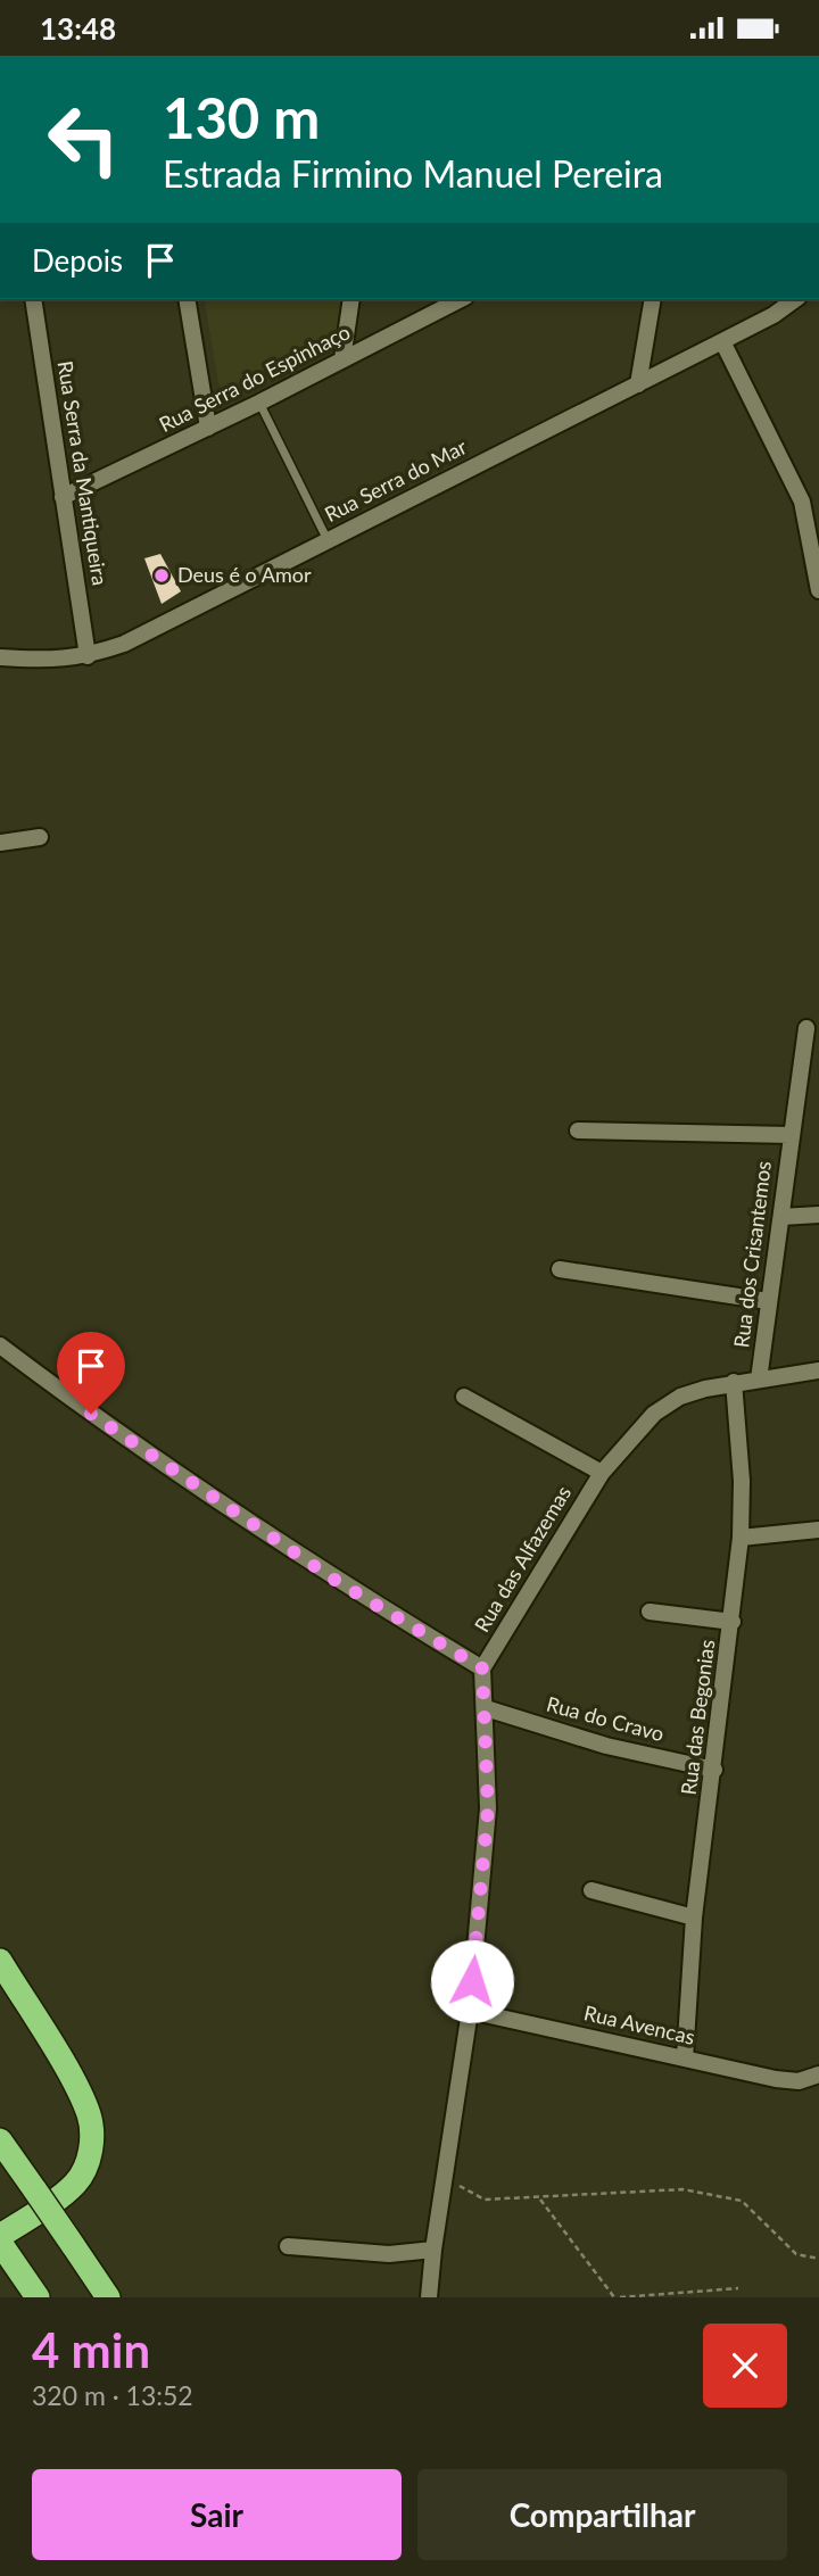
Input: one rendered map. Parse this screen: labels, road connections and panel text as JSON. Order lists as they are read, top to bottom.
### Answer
{
  "streets": {
    "street": [
      "Rua Serra do Espinhaço",
      "Rua Serra da Mantiqueira",
      "Rua Serra do Mar",
      "Rua dos Crisantemos",
      "Rua das Alfazemas",
      "Rua das Begonias",
      "Rua do Cravo",
      "Rua Avencas"
    ]
  },
  "crossings": [
    ["Rua Serra do Espinhaço", "Rua Serra da Mantiqueira"],
    ["Rua Serra da Mantiqueira", "Rua Serra do Mar"],
    ["Rua dos Crisantemos", "Rua das Alfazemas"],
    ["Rua das Alfazemas", "Rua das Begonias"],
    ["Rua das Begonias", "Rua do Cravo"],
    ["Rua das Begonias", "Rua Avencas"]
  ],
  "places": ["Deus é o Amor"],
  "page": {
    "status": "13:48",
    "turn": ["130 m", "Estrada Firmino Manuel Pereira"],
    "then": "Depois",
    "heading": ["4 min", "320 m · 13:52"],
    "buttons": ["Sair", "Compartilhar"]
  }
}
